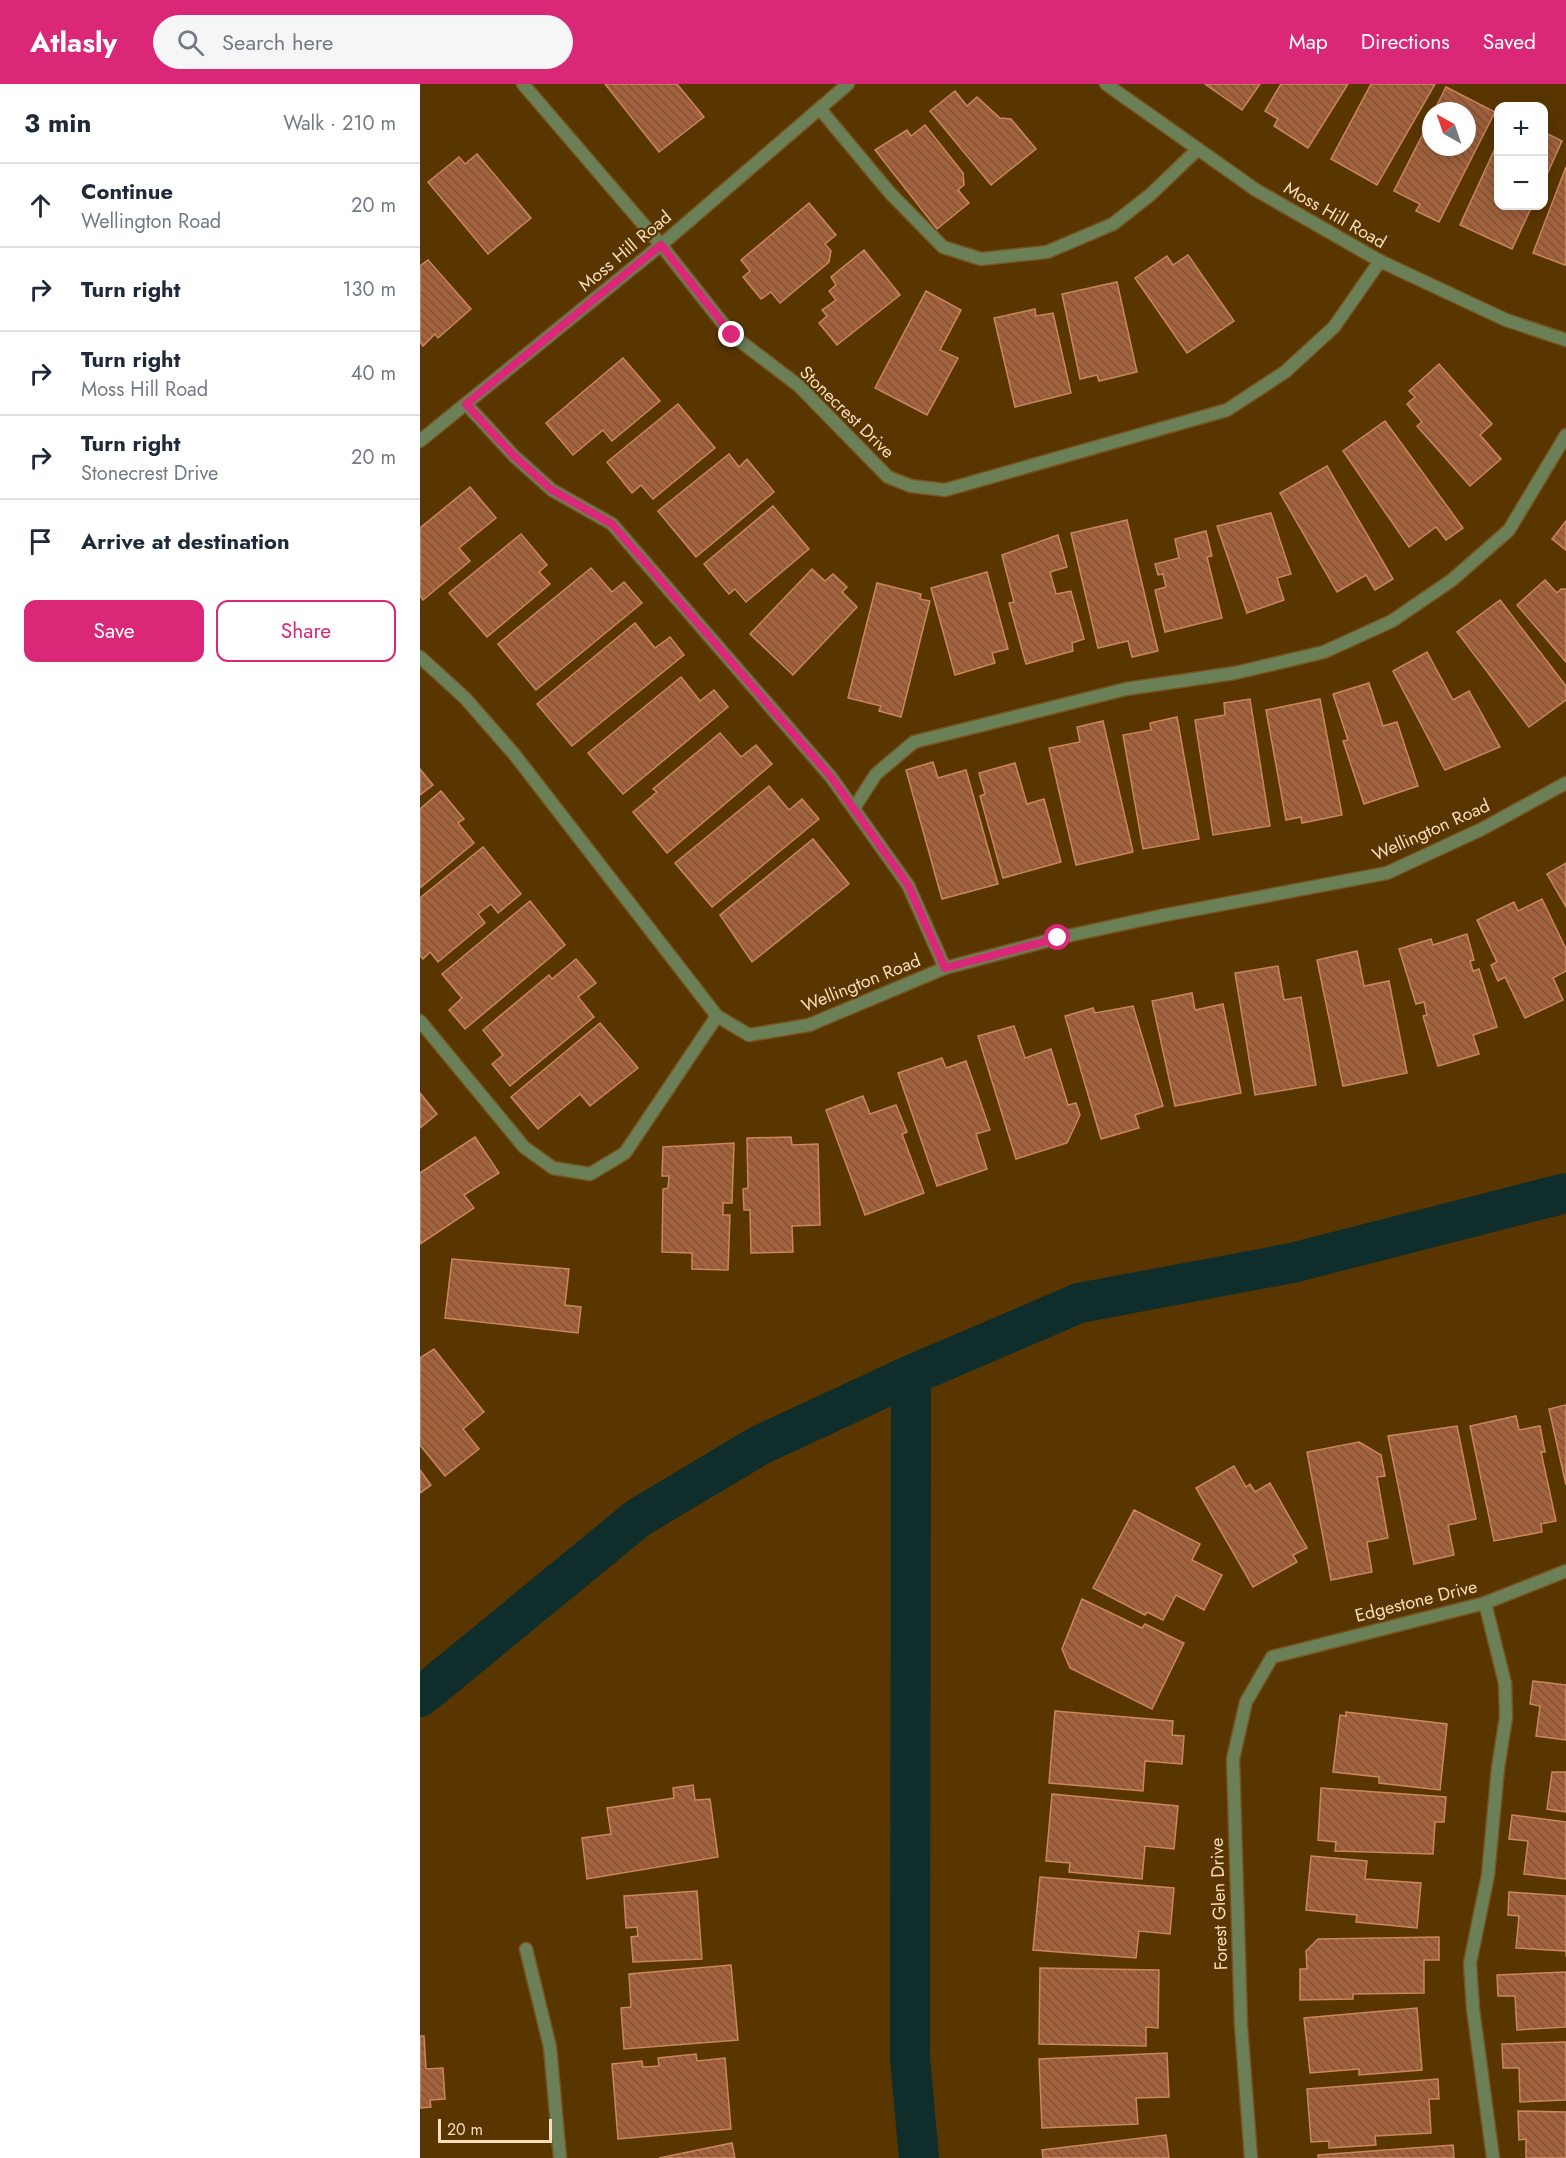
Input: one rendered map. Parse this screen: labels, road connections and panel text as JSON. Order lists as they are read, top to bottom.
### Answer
{
  "streets": {
    "street": [
      "Moss Hill Road",
      "Stonecrest Drive",
      "Wellington Road",
      "Edgestone Drive",
      "Forest Glen Drive"
    ]
  },
  "crossings": [
    ["Moss Hill Road", "Stonecrest Drive"],
    ["Edgestone Drive", "Forest Glen Drive"]
  ],
  "scale_bar": "20 m",
  "north": "top left",
  "page": {
    "header": "Atlasly",
    "search": "Search here",
    "nav": ["Map", "Directions", "Saved"],
    "heading": ["3 min", "Walk · 210 m"],
    "map_buttons": ["+", "−"],
    "list": [
      ["Continue", "Wellington Road", "20 m"],
      ["Turn right", "130 m"],
      ["Turn right", "Moss Hill Road", "40 m"],
      ["Turn right", "Stonecrest Drive", "20 m"],
      "Arrive at destination"
    ],
    "buttons": ["Save", "Share"],
    "scale": "20 m"
  }
}
